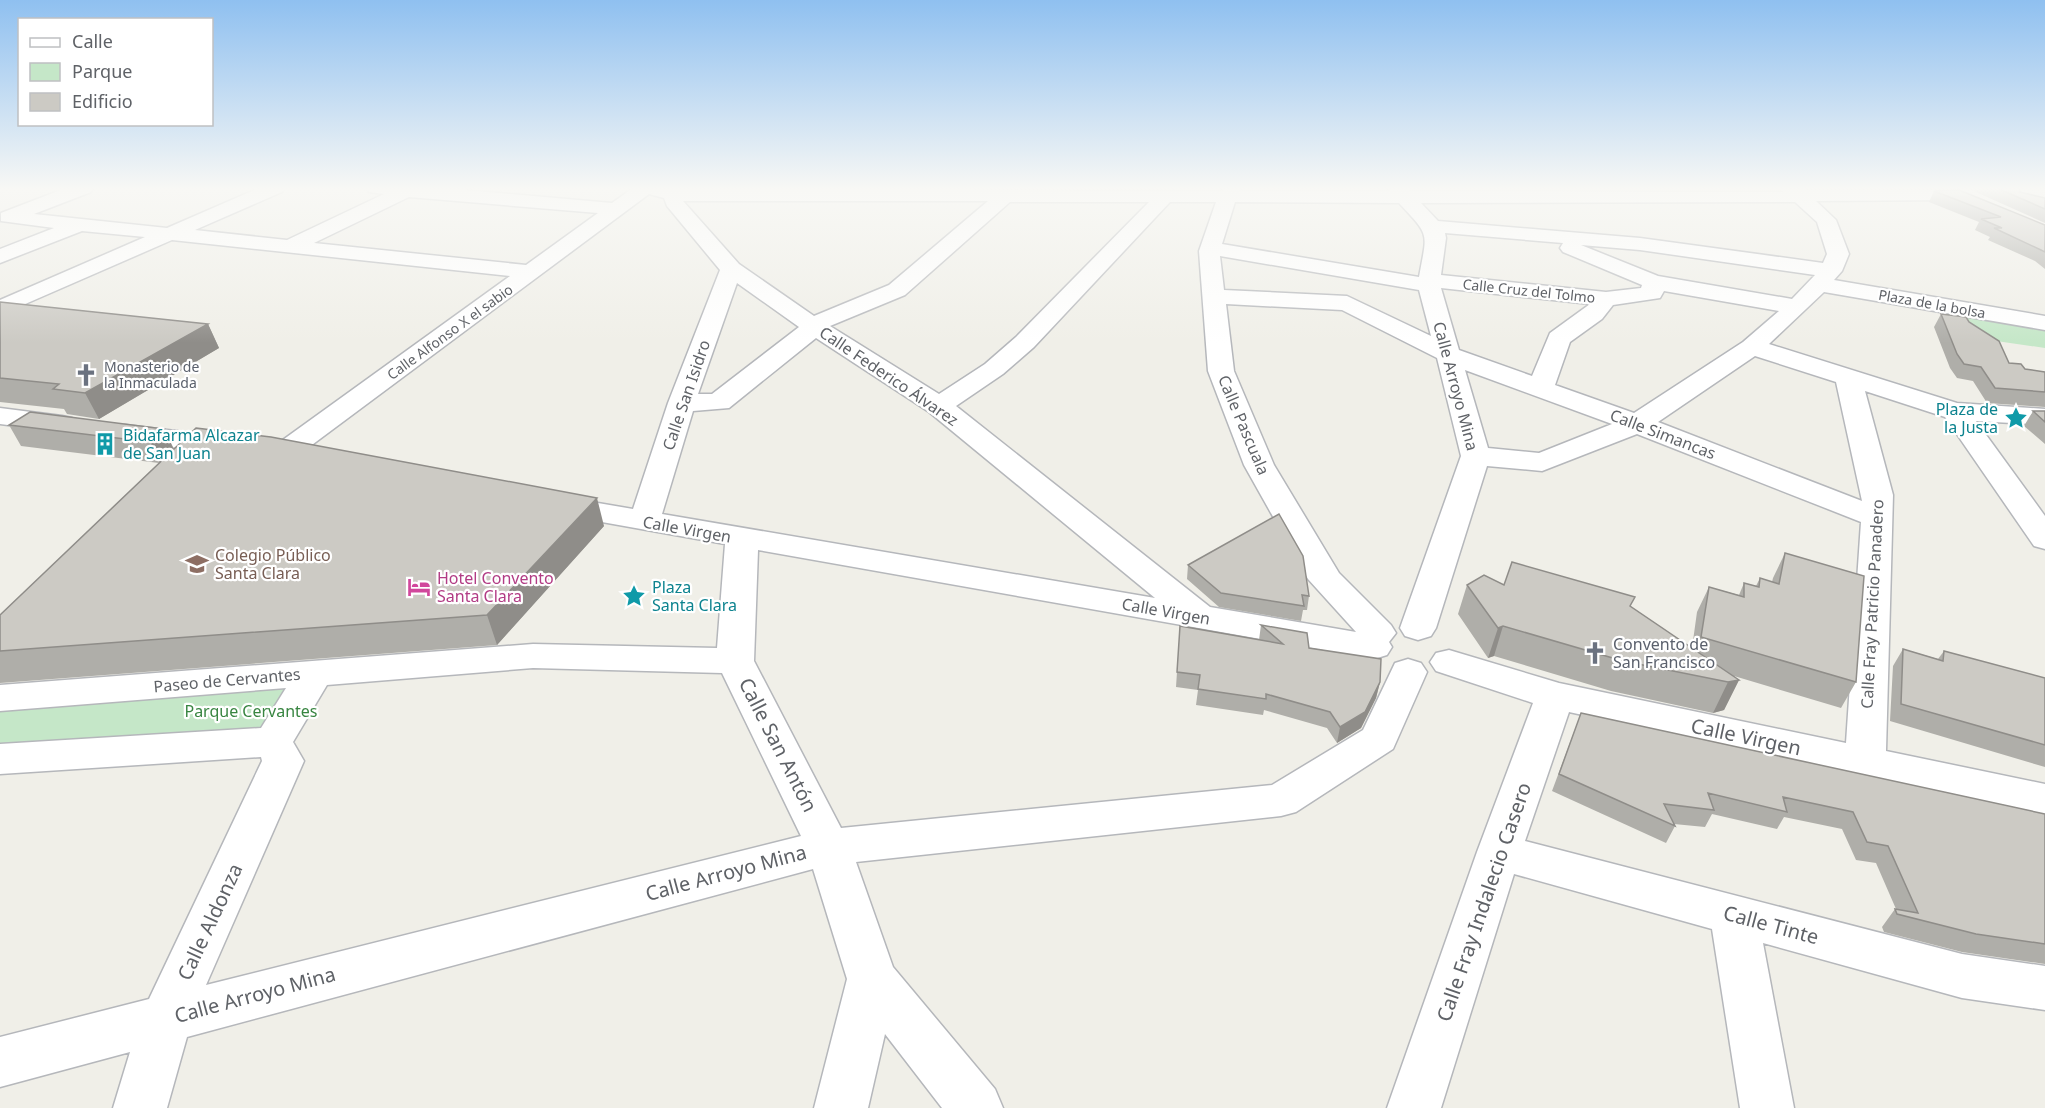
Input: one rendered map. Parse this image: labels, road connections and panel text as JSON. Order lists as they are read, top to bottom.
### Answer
{
  "streets": {
    "street": [
      "Calle Cruz del Tolmo",
      "Plaza de la bolsa",
      "Calle Alfonso X el sabio",
      "Calle Federico Álvarez",
      "Calle Arroyo Mina",
      "Calle San Isidro",
      "Calle Pascuala",
      "Calle Simancas",
      "Calle Virgen",
      "Calle Fray Patricio Panadero",
      "Paseo de Cervantes",
      "Calle San Antón",
      "Calle Fray Indalecio Casero",
      "Calle Aldonza",
      "Calle Tinte"
    ]
  },
  "crossings": [
    ["Calle Cruz del Tolmo", "Calle Arroyo Mina"],
    ["Calle Cruz del Tolmo", "Calle Pascuala"],
    ["Calle Federico Álvarez", "Calle San Isidro"],
    ["Calle Federico Álvarez", "Calle Virgen"],
    ["Calle Arroyo Mina", "Calle Pascuala"],
    ["Calle Arroyo Mina", "Calle Simancas"],
    ["Calle Arroyo Mina", "Calle Virgen"],
    ["Calle Arroyo Mina", "Calle San Antón"],
    ["Calle Arroyo Mina", "Calle Aldonza"],
    ["Calle San Isidro", "Calle Virgen"],
    ["Calle Pascuala", "Calle Simancas"],
    ["Calle Pascuala", "Calle Virgen"],
    ["Calle Simancas", "Calle Fray Patricio Panadero"],
    ["Calle Virgen", "Calle Fray Patricio Panadero"],
    ["Calle Virgen", "Calle Fray Indalecio Casero"],
    ["Paseo de Cervantes", "Calle Aldonza"],
    ["Calle Fray Indalecio Casero", "Calle Tinte"]
  ],
  "parks": ["Parque Cervantes"],
  "places": {
    "church": ["Monasterio de la Inmaculada", "Convento de San Francisco"],
    "place": ["Plaza de la Justa", "Plaza Santa Clara"],
    "building": ["Bidafarma Alcazar de San Juan"],
    "school or university": ["Colegio Público Santa Clara"],
    "hotel": ["Hotel Convento Santa Clara"]
  },
  "legend": ["Calle", "Parque", "Edificio"]
}
